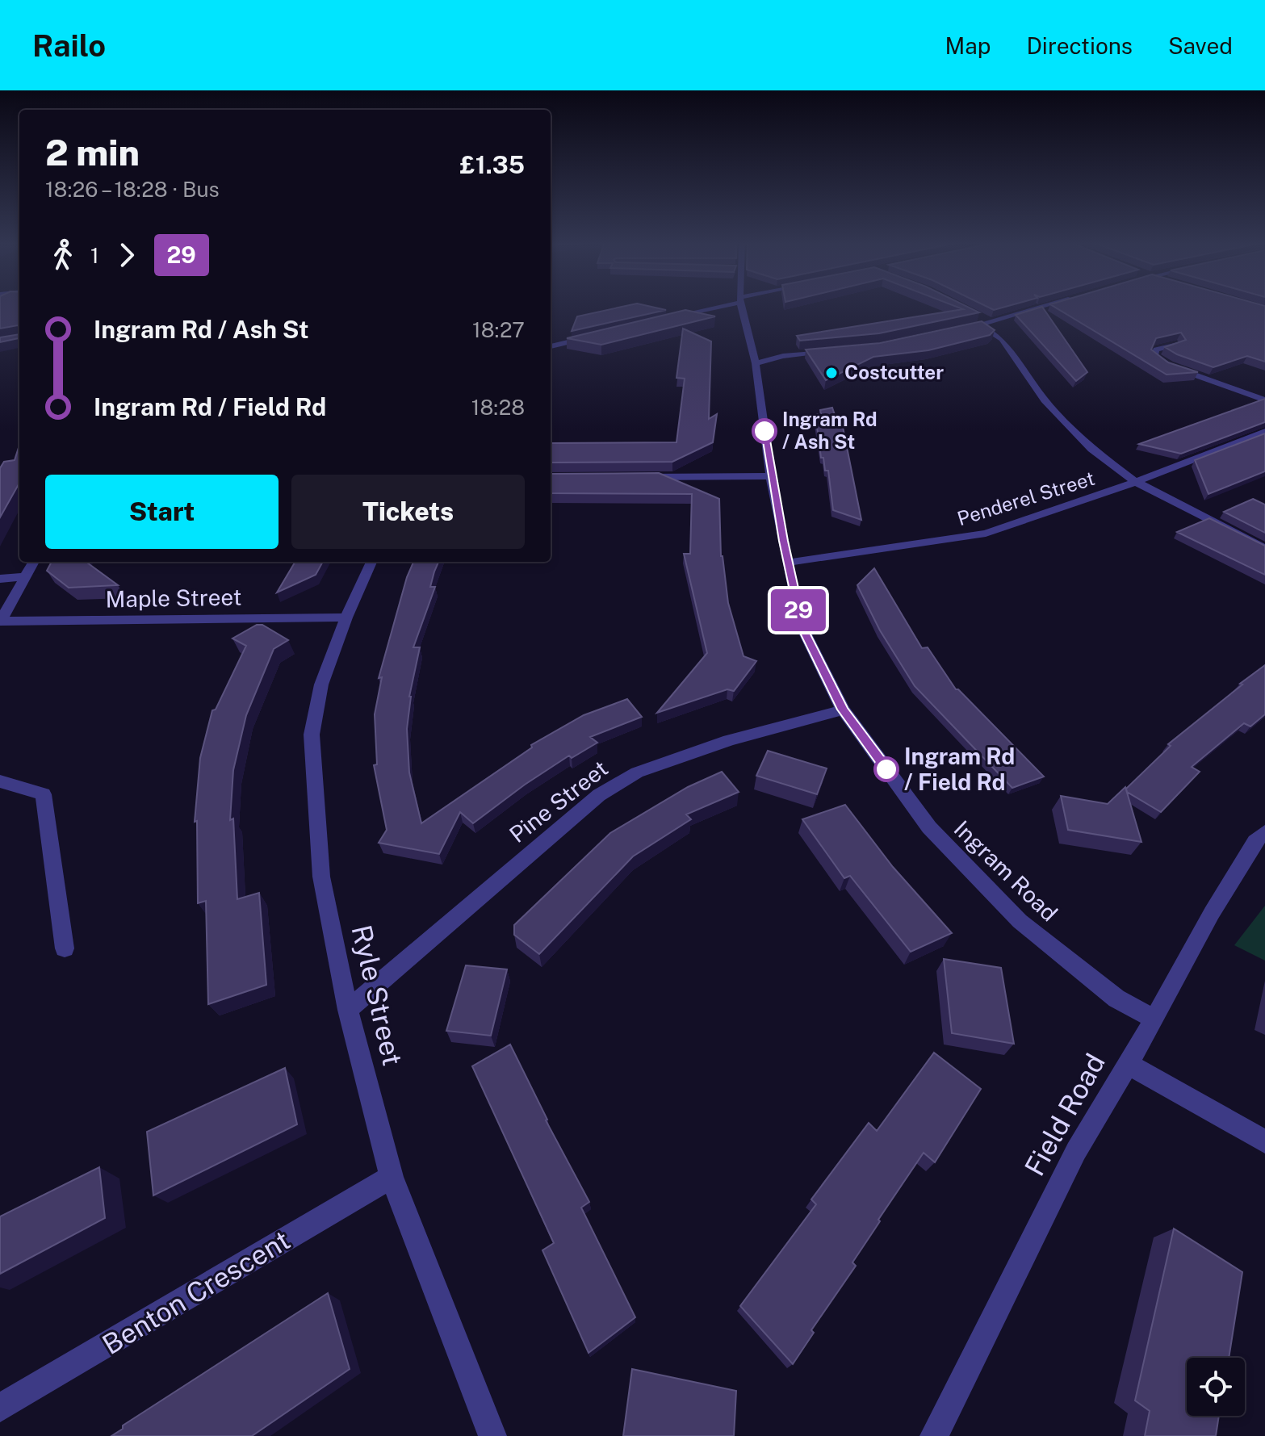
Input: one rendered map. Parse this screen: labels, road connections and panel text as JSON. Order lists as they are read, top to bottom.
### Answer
{
  "streets": {
    "street": [
      "Penderel Street",
      "Maple Street",
      "Pine Street",
      "Ingram Road",
      "Ryle Street",
      "Field Road",
      "Benton Crescent"
    ]
  },
  "crossings": [
    ["Penderel Street", "Ingram Road"],
    ["Maple Street", "Ryle Street"],
    ["Pine Street", "Ingram Road"],
    ["Pine Street", "Ryle Street"],
    ["Ingram Road", "Field Road"],
    ["Ryle Street", "Benton Crescent"]
  ],
  "places": ["Costcutter", "Ingram Rd / Ash St", "Ingram Rd / Field Rd"],
  "lines": ["bus line 29"],
  "page": {
    "header": "Railo",
    "nav": ["Map", "Directions", "Saved"],
    "on_map": "29",
    "heading": ["2 min", "18:26 – 18:28 · Bus", "£1.35"],
    "legs": ["1", "29"],
    "list": [
      {
        "name": "Ingram Rd / Ash St",
        "value": "18:27"
      },
      {
        "name": "Ingram Rd / Field Rd",
        "value": "18:28"
      }
    ],
    "buttons": ["Start", "Tickets"]
  }
}
